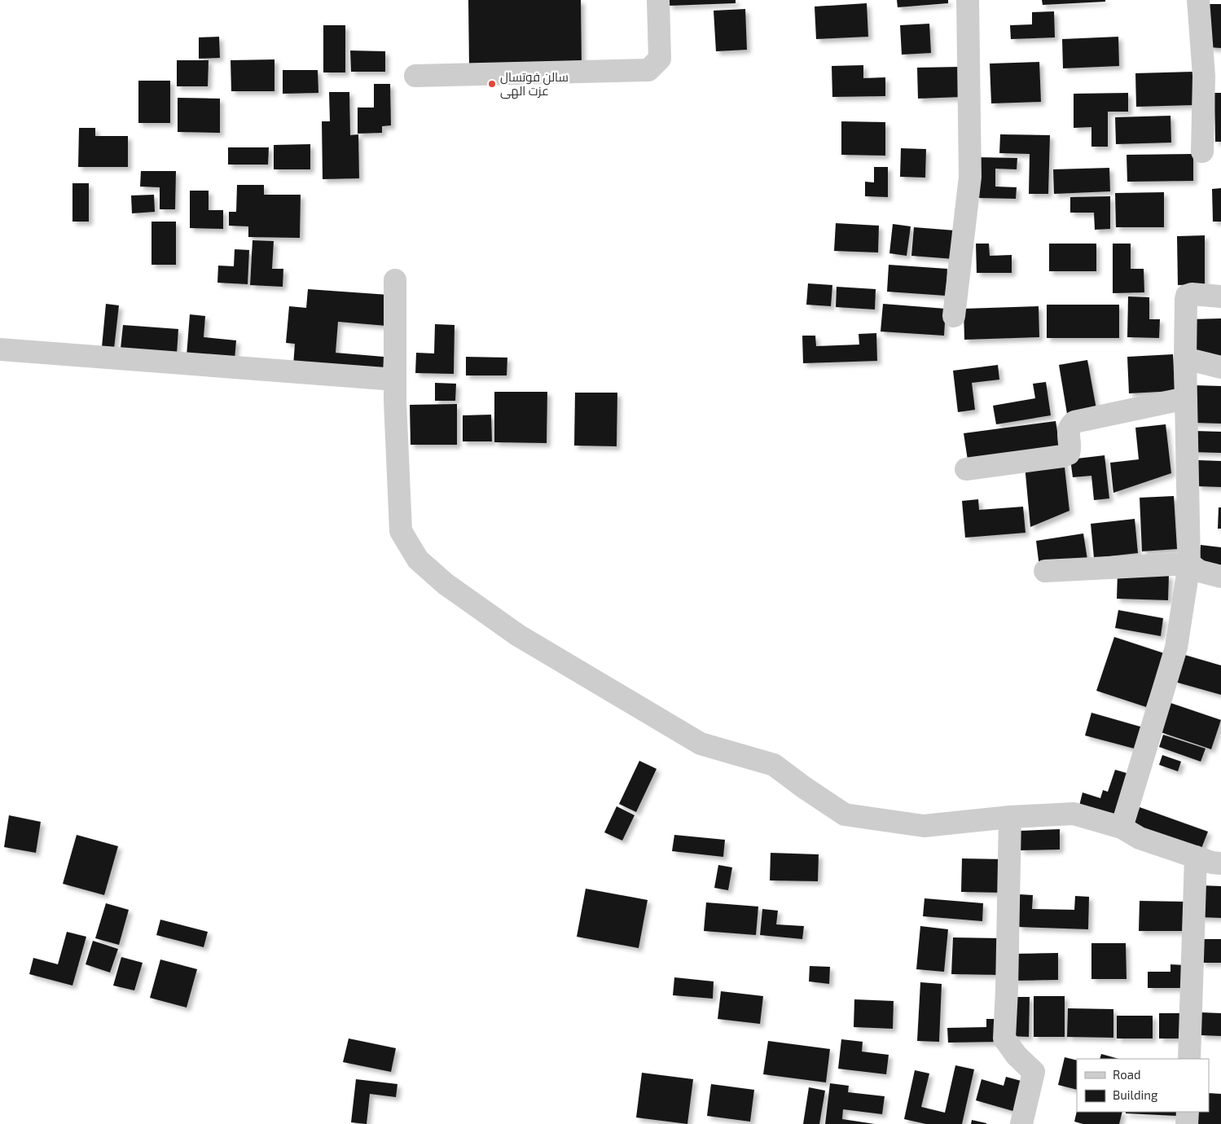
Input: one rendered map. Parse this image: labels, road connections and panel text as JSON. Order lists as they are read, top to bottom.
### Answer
{
  "places": ["سالن فوتسال عزت الهی"],
  "legend": ["Road", "Building"]
}
